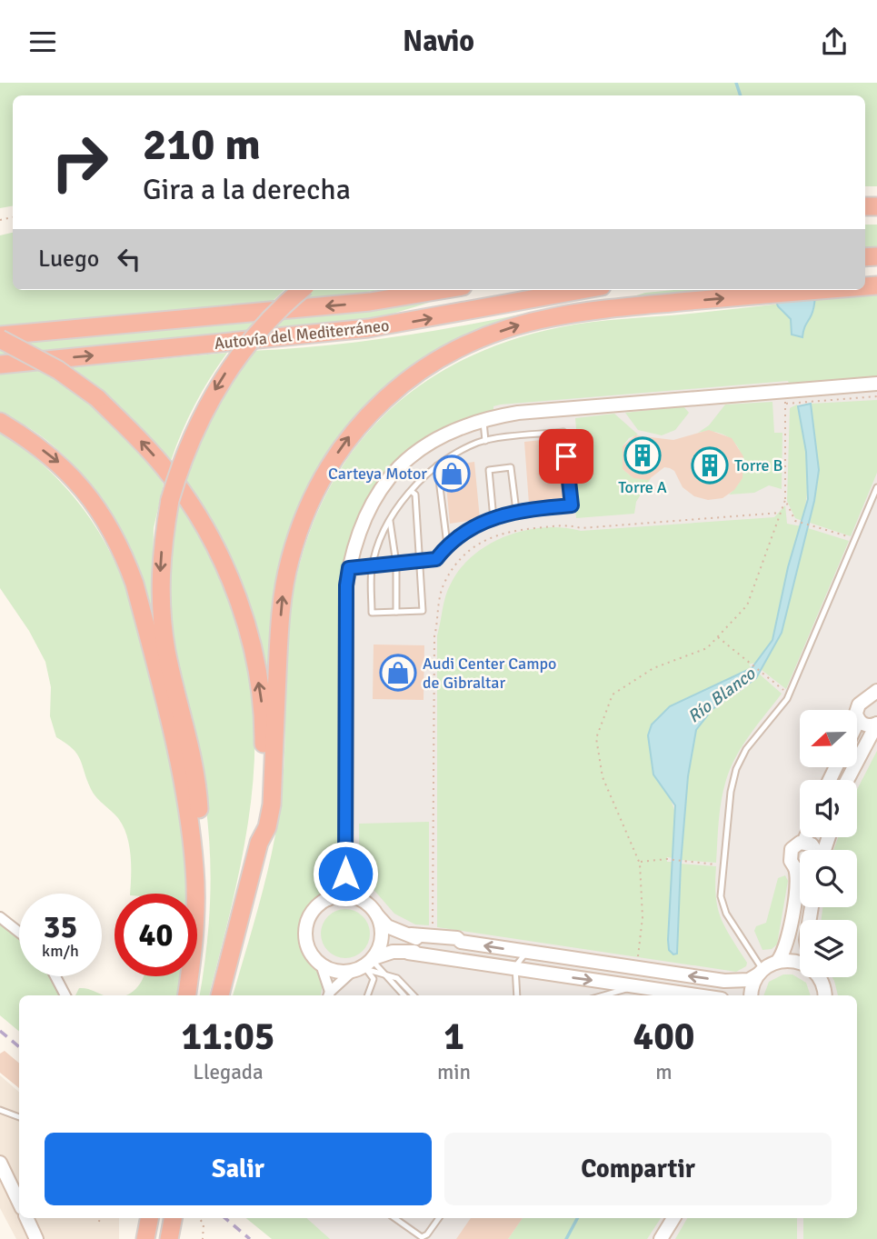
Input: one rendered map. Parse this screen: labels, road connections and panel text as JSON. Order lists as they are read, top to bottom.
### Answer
{
  "streets": {
    "highway": ["Autovía del Mediterráneo"]
  },
  "water": ["Río Blanco"],
  "places": {
    "building": ["Torre A", "Torre B"],
    "shop": ["Carteya Motor", "Audi Center Campo de Gibraltar"]
  },
  "north": "left",
  "page": {
    "header": "Navio",
    "turn": ["210 m", "Gira a la derecha"],
    "then": "Luego",
    "speed": "35 km/h",
    "limit": "40",
    "eta": [
      "11:05",
      "Llegada",
      "1",
      "min",
      "400",
      "m"
    ],
    "buttons": ["Salir", "Compartir"]
  }
}
